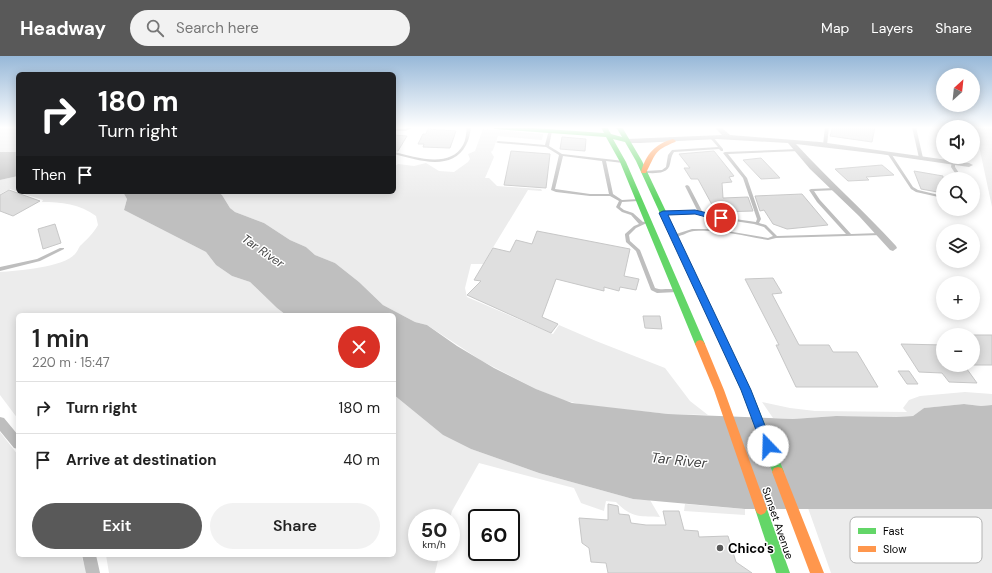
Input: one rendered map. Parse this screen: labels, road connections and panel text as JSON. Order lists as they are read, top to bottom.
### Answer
{
  "streets": {
    "main road": ["Sunset Avenue"]
  },
  "water": ["Tar River"],
  "places": ["Chico's"],
  "legend": ["Fast", "Slow"],
  "north": "top right",
  "page": {
    "header": "Headway",
    "search": "Search here",
    "nav": ["Map", "Layers", "Share"],
    "map_buttons": ["+", "−"],
    "turn": ["180 m", "Turn right"],
    "then": "Then",
    "heading": ["1 min", "220 m · 15:47"],
    "list": [
      {
        "name": "Turn right",
        "value": "180 m"
      },
      {
        "name": "Arrive at destination",
        "value": "40 m"
      }
    ],
    "buttons": ["Exit", "Share"],
    "speed": "50 km/h",
    "limit": "60"
  }
}
